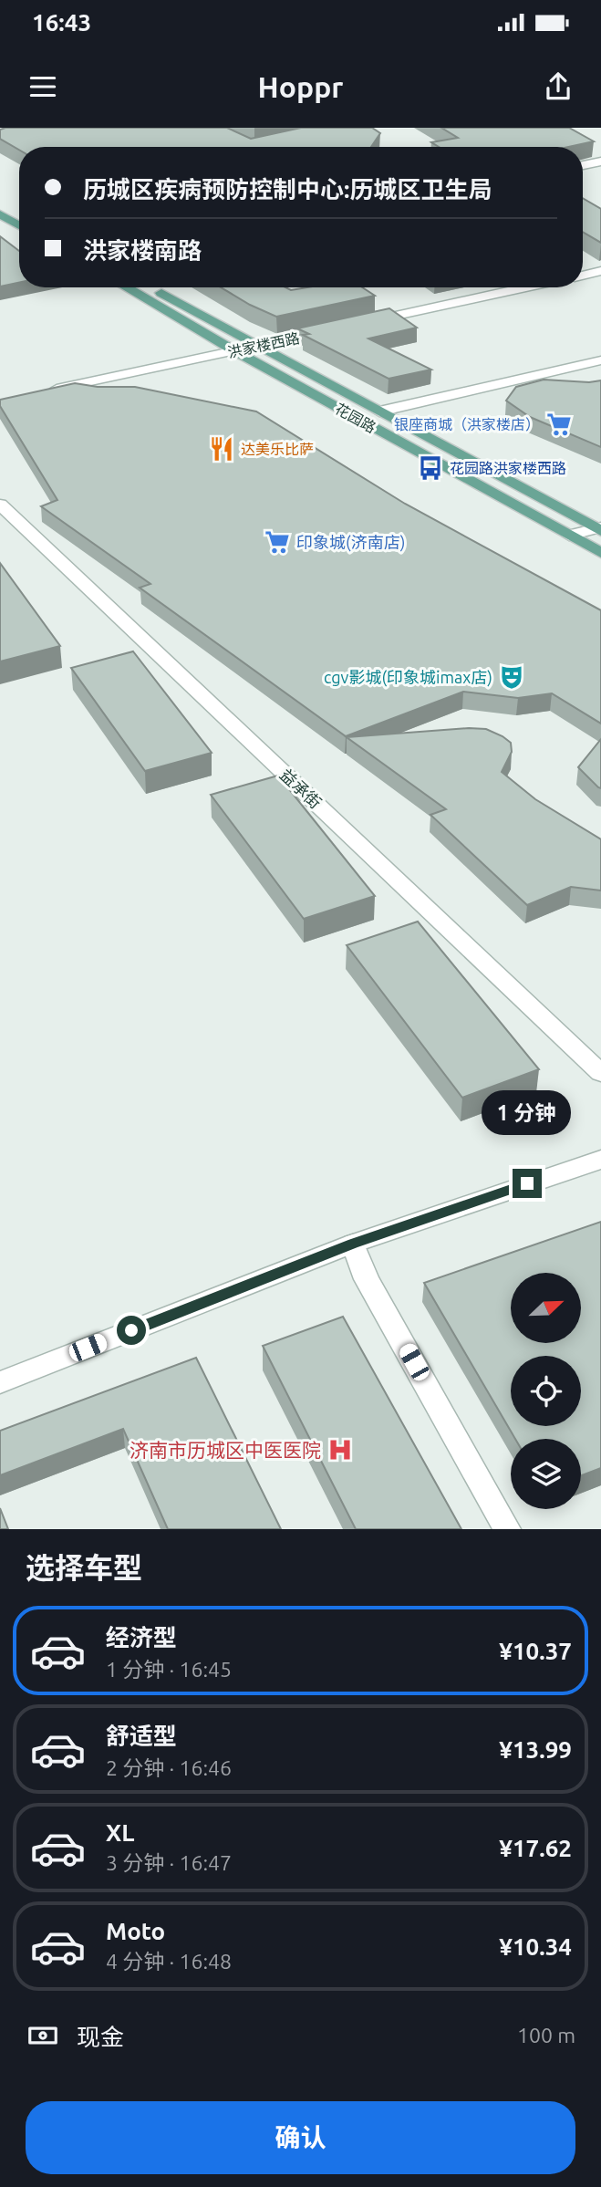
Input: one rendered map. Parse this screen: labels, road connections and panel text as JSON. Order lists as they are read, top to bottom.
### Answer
{
  "streets": {
    "main road": ["花园路"],
    "street": ["洪家楼西路", "益承街"]
  },
  "crossings": [
    ["洪家楼西路", "花园路"]
  ],
  "places": {
    "supermarket": ["银座商城（洪家楼店）", "印象城(济南店)"],
    "restaurant": ["达美乐比萨"],
    "bus stop": ["花园路洪家楼西路"],
    "theatre": ["cgv影城(印象城imax店)"],
    "hospital": ["济南市历城区中医医院"]
  },
  "north": "top right",
  "page": {
    "status": "16:43",
    "header": "Hoppr",
    "banner": ["历城区疾病预防控制中心:历城区卫生局", "洪家楼南路"],
    "bubble": "1 分钟",
    "heading": "选择车型",
    "list": [
      {
        "name": "经济型",
        "note": "1 分钟 · 16:45",
        "value": "¥10.37"
      },
      {
        "name": "舒适型",
        "note": "2 分钟 · 16:46",
        "value": "¥13.99"
      },
      {
        "name": "XL",
        "note": "3 分钟 · 16:47",
        "value": "¥17.62"
      },
      {
        "name": "Moto",
        "note": "4 分钟 · 16:48",
        "value": "¥10.34"
      }
    ],
    "pay": ["现金", "100 m"],
    "buttons": "确认"
  }
}
